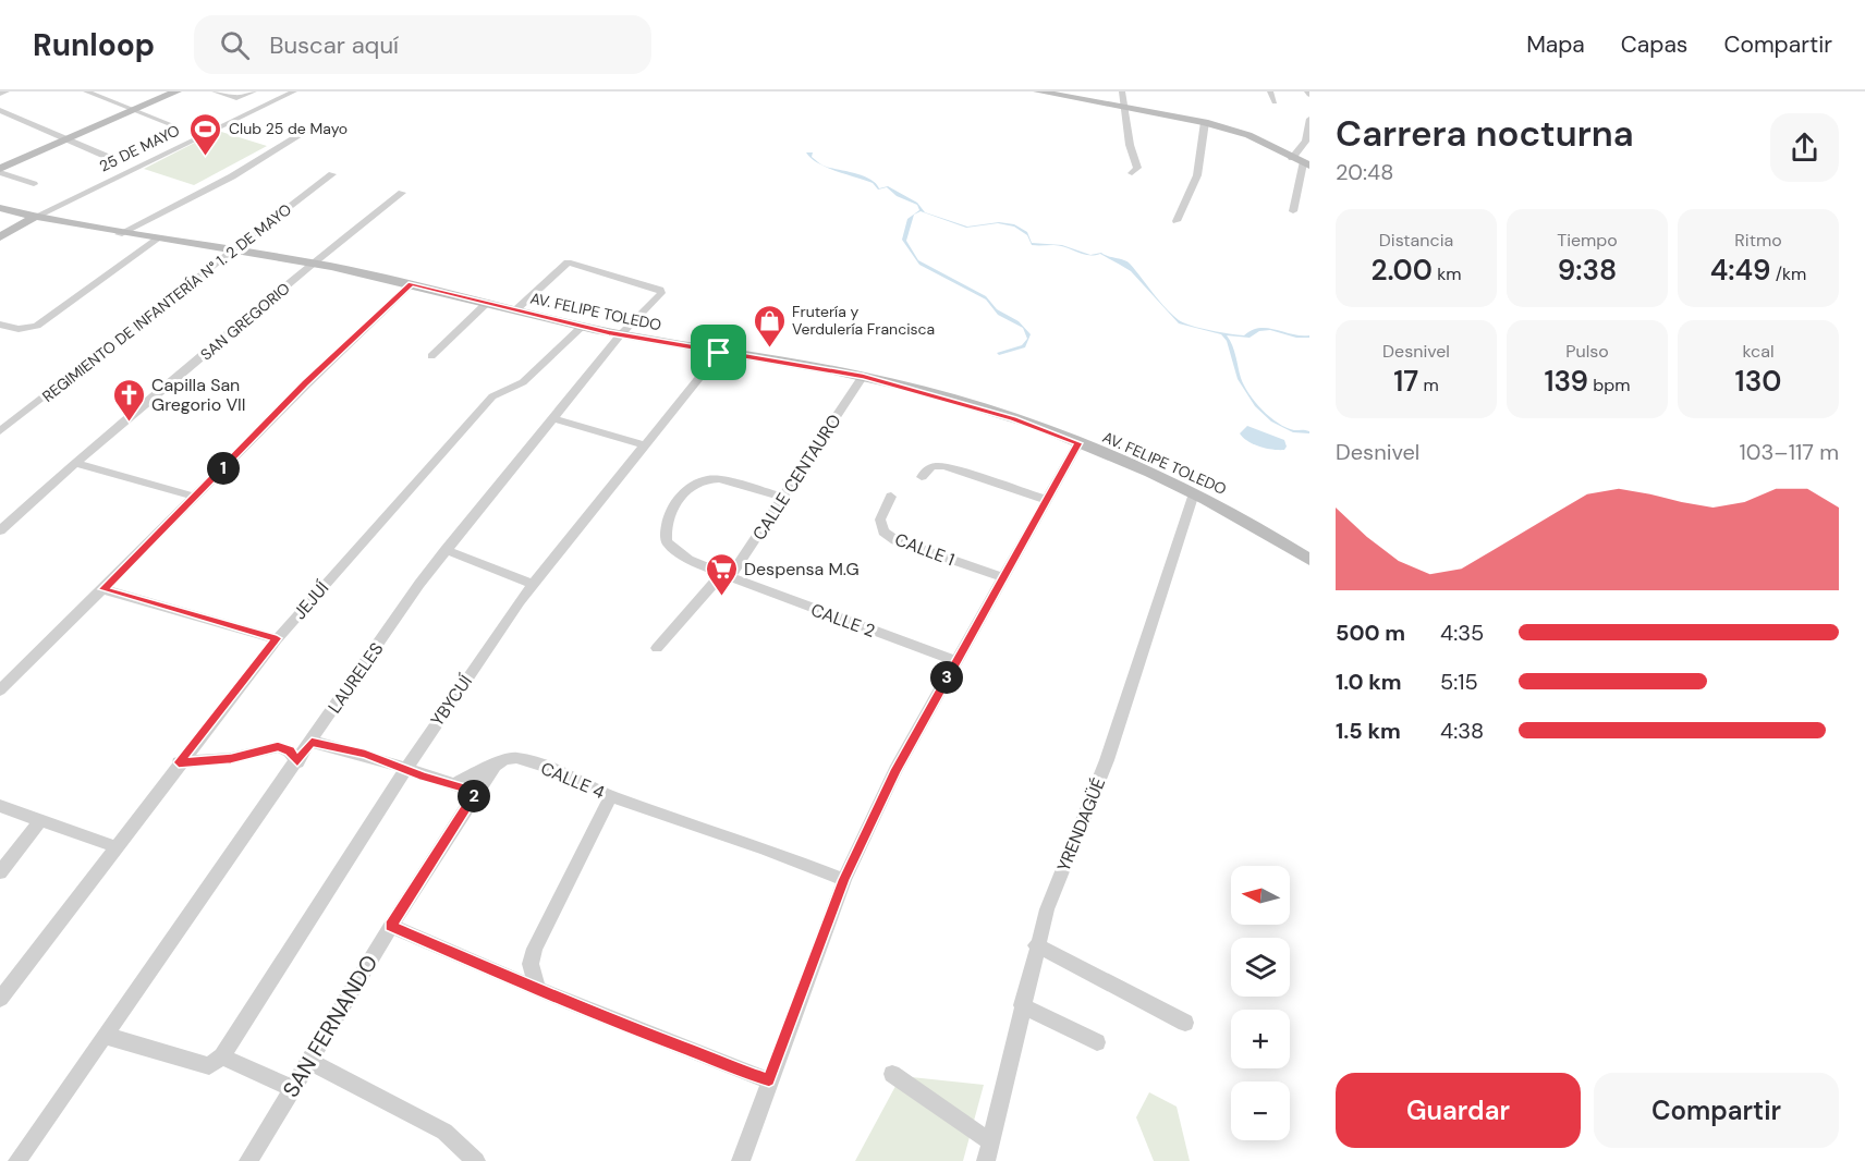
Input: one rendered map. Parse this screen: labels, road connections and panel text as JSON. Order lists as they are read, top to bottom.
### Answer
{
  "streets": {
    "main road": ["25 DE MAYO", "AV. FELIPE TOLEDO"],
    "street": [
      "REGIMIENTO DE INFANTERÍA N° 1. 2 DE MAYO",
      "SAN GREGORIO",
      "CALLE CENTAURO",
      "CALLE 1",
      "JEJUÍ",
      "CALLE 2",
      "LAURELES",
      "YBYCUÍ",
      "CALLE 4",
      "YRENDAGÜÉ",
      "SAN FERNANDO"
    ]
  },
  "crossings": [
    ["25 DE MAYO", "AV. FELIPE TOLEDO"],
    ["REGIMIENTO DE INFANTERÍA N° 1. 2 DE MAYO", "AV. FELIPE TOLEDO"],
    ["AV. FELIPE TOLEDO", "SAN GREGORIO"],
    ["AV. FELIPE TOLEDO", "CALLE CENTAURO"],
    ["AV. FELIPE TOLEDO", "JEJUÍ"],
    ["AV. FELIPE TOLEDO", "LAURELES"],
    ["AV. FELIPE TOLEDO", "YBYCUÍ"],
    ["AV. FELIPE TOLEDO", "YRENDAGÜÉ"],
    ["CALLE CENTAURO", "CALLE 2"]
  ],
  "places": {
    "sports": ["Club 25 de Mayo"],
    "shop": ["Frutería y Verdulería Francisca"],
    "church": ["Capilla San Gregorio VII"],
    "supermarket": ["Despensa M.G"]
  },
  "north": "left",
  "page": {
    "header": "Runloop",
    "search": "Buscar aquí",
    "nav": ["Mapa", "Capas", "Compartir"],
    "heading": ["Carrera nocturna", "20:48"],
    "stats": [
      ["Distancia", "2.00 km"],
      ["Tiempo", "9:38"],
      ["Ritmo", "4:49 /km"],
      ["Desnivel", "17 m"],
      ["Pulso", "139 bpm"],
      ["kcal", "130"]
    ],
    "chart": ["Desnivel", "103–117 m"],
    "pins": ["1", "3", "2"],
    "list": [
      {
        "name": "500 m",
        "note": "4:35"
      },
      {
        "name": "1.0 km",
        "note": "5:15"
      },
      {
        "name": "1.5 km",
        "note": "4:38"
      }
    ],
    "map_buttons": ["+", "−"],
    "buttons": ["Guardar", "Compartir"]
  }
}
